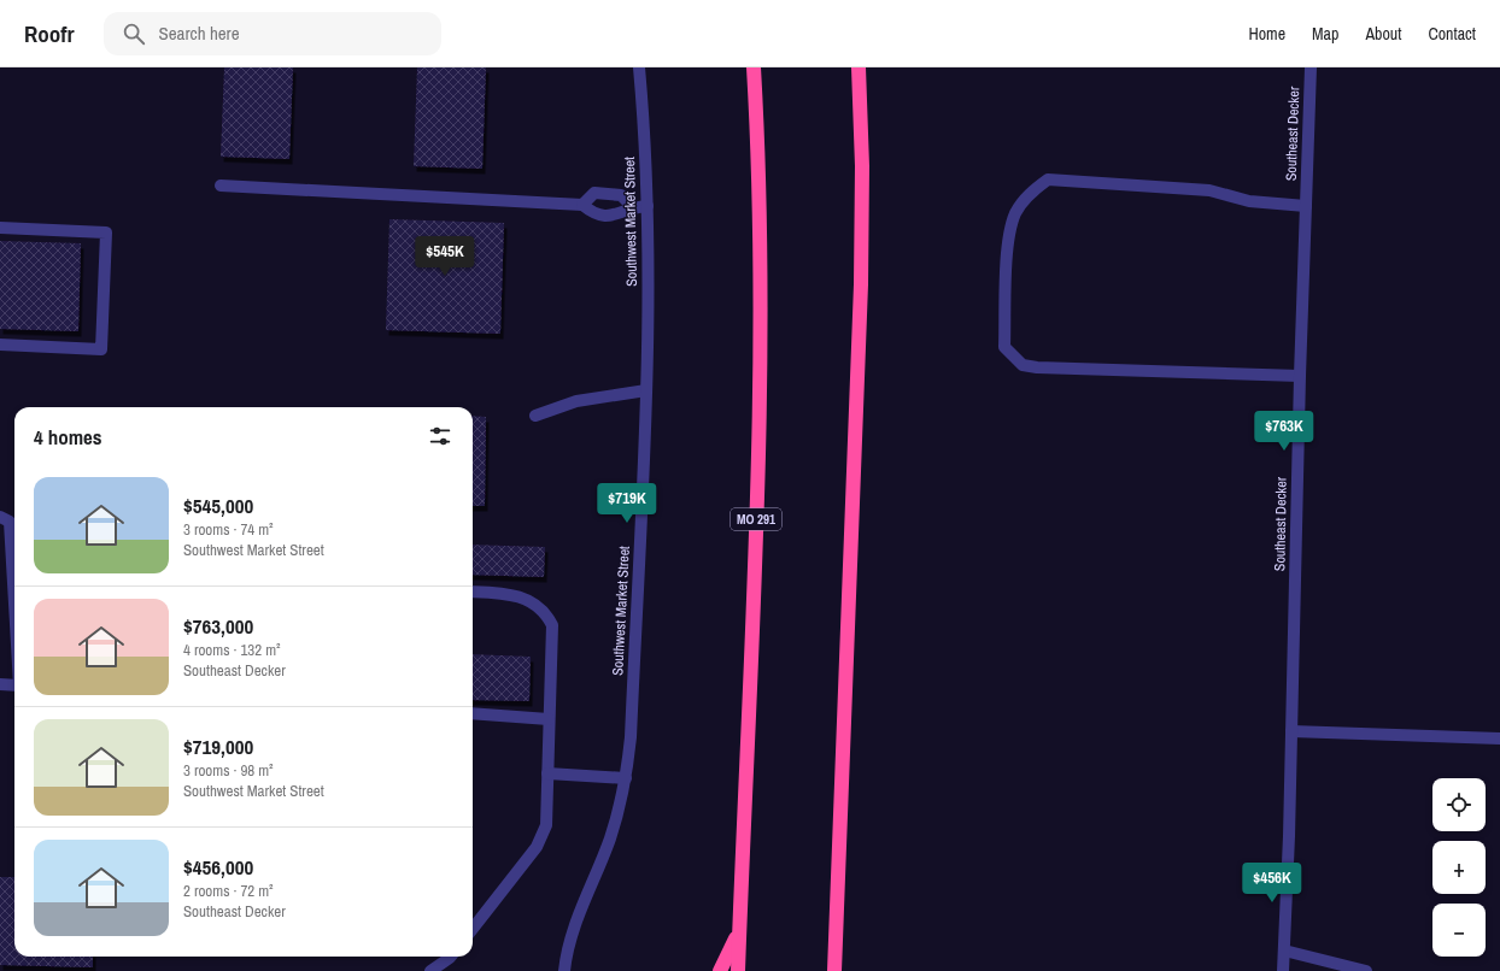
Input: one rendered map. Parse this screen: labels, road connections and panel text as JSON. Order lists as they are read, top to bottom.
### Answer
{
  "streets": {
    "highway": ["MO 291"],
    "street": ["Southeast Decker", "Southwest Market Street"]
  },
  "page": {
    "header": "Roofr",
    "search": "Search here",
    "nav": [
      "Home",
      "Map",
      "About",
      "Contact"
    ],
    "price": [
      "$545K",
      "$763K",
      "$719K",
      "$456K"
    ],
    "heading": "4 homes",
    "list": [
      {
        "name": "$545,000",
        "note": "3 rooms · 74 m² · Southwest Market Street"
      },
      {
        "name": "$763,000",
        "note": "4 rooms · 132 m² · Southeast Decker"
      },
      {
        "name": "$719,000",
        "note": "3 rooms · 98 m² · Southwest Market Street"
      },
      {
        "name": "$456,000",
        "note": "2 rooms · 72 m² · Southeast Decker"
      }
    ],
    "map_buttons": ["+", "−"]
  }
}
